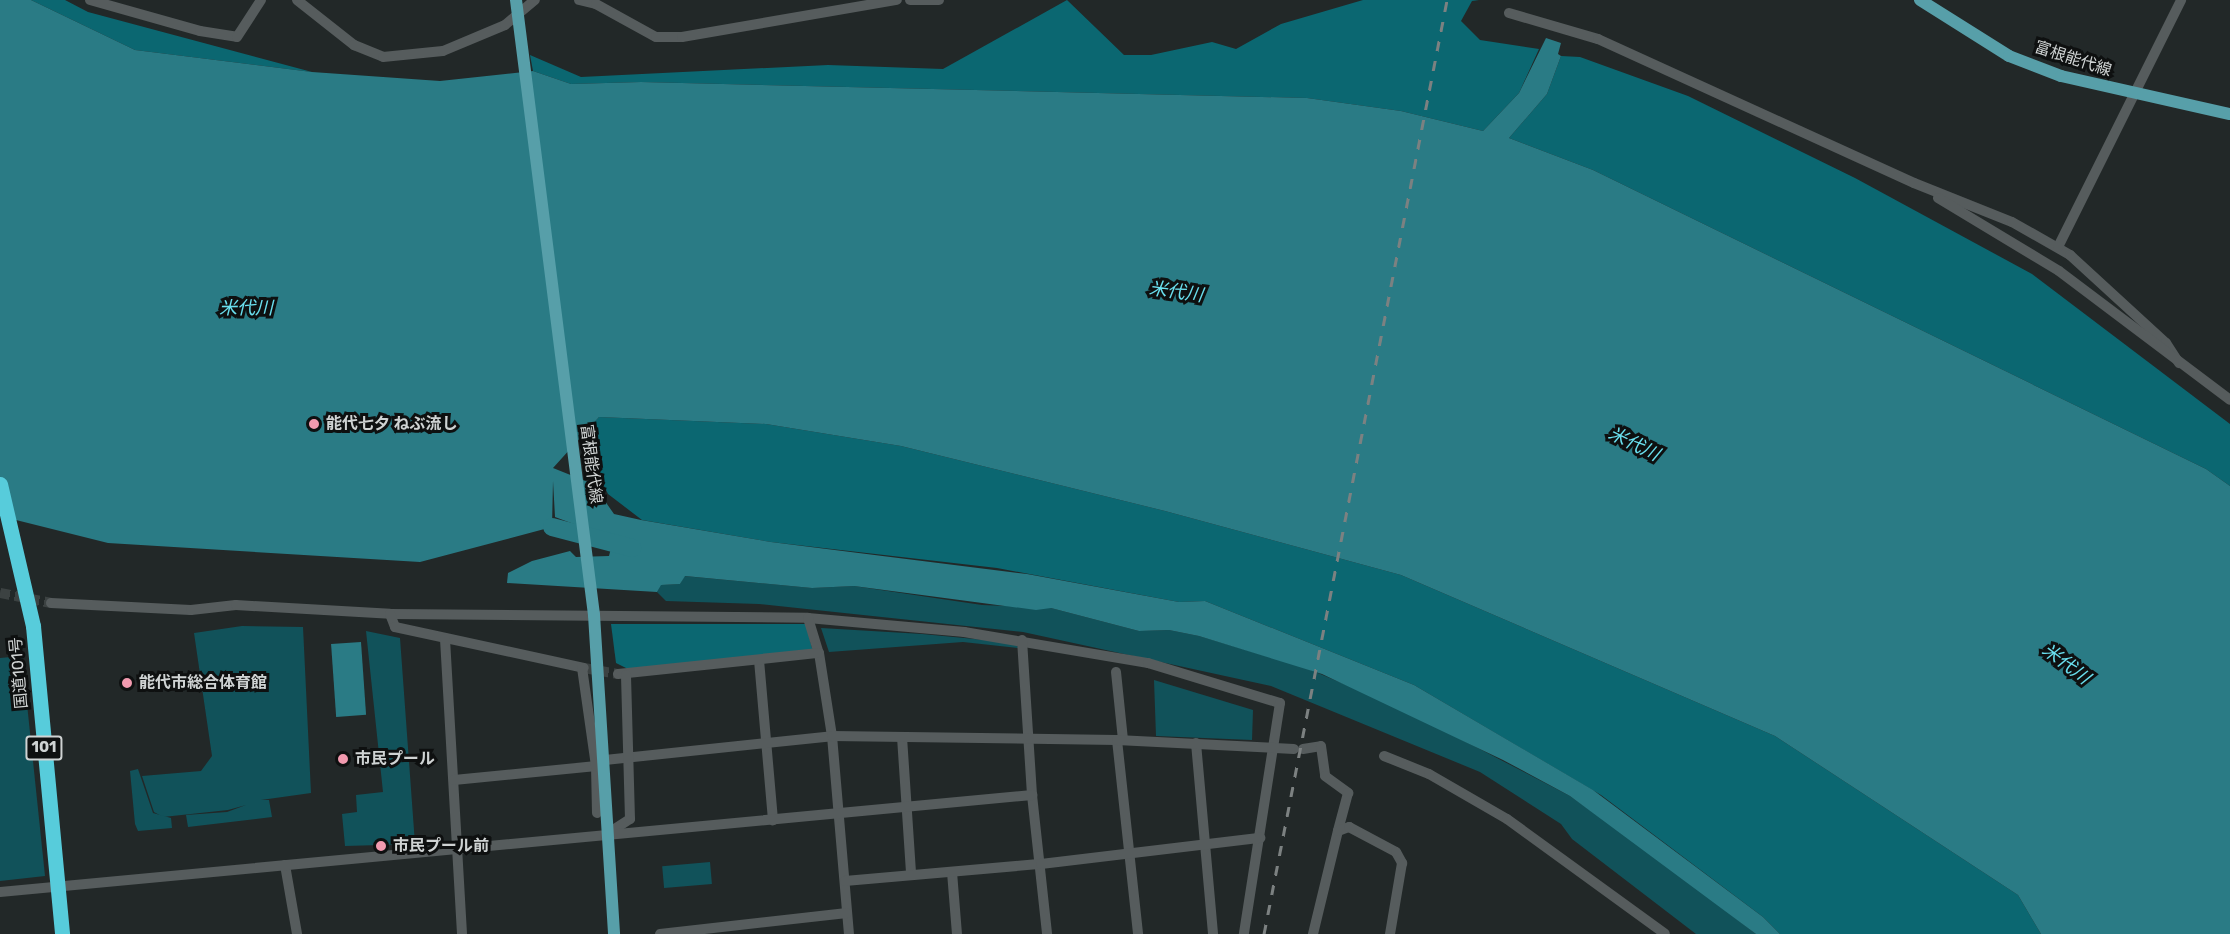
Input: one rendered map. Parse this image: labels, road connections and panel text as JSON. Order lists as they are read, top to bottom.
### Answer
{
  "streets": {
    "highway": ["国道101号", "101"],
    "main road": ["富根能代線"]
  },
  "water": ["米代川"],
  "places": [
    "能代七夕 ねぶ流し",
    "能代市総合体育館",
    "市民プール",
    "市民プール前"
  ]
}
